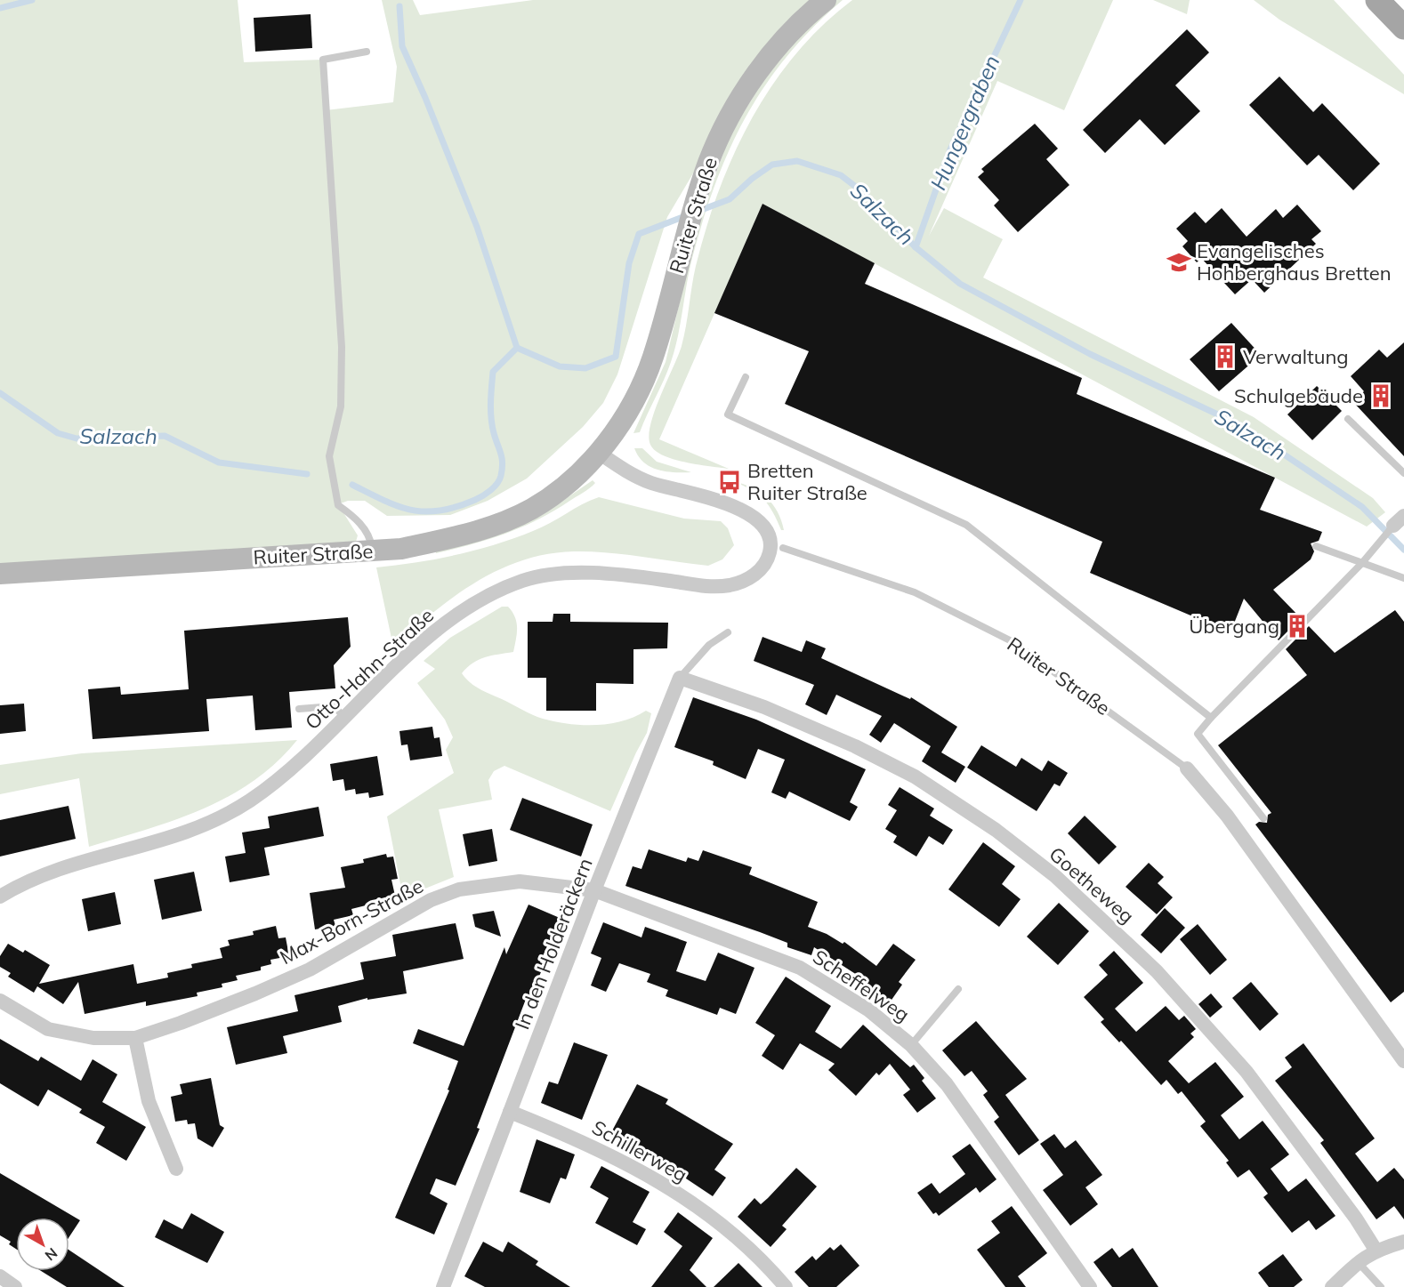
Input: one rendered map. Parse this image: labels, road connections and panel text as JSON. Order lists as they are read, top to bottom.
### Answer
{
  "streets": {
    "street": [
      "Ruiter Straße",
      "Otto-Hahn-Straße",
      "Goetheweg",
      "Max-Born-Straße",
      "In den Holderäckern",
      "Scheffelweg",
      "Schillerweg"
    ]
  },
  "crossings": [
    ["Ruiter Straße", "Otto-Hahn-Straße"],
    ["Goetheweg", "In den Holderäckern"],
    ["Max-Born-Straße", "In den Holderäckern"],
    ["Max-Born-Straße", "Scheffelweg"],
    ["In den Holderäckern", "Scheffelweg"],
    ["In den Holderäckern", "Schillerweg"]
  ],
  "water": ["Hungergraben", "Salzach"],
  "places": {
    "school or university": ["Evangelisches Hohberghaus Bretten"],
    "building": ["Verwaltung", "Schulgebäude", "Übergang"],
    "bus stop": ["Bretten Ruiter Straße"]
  },
  "north": "bottom right"
}
